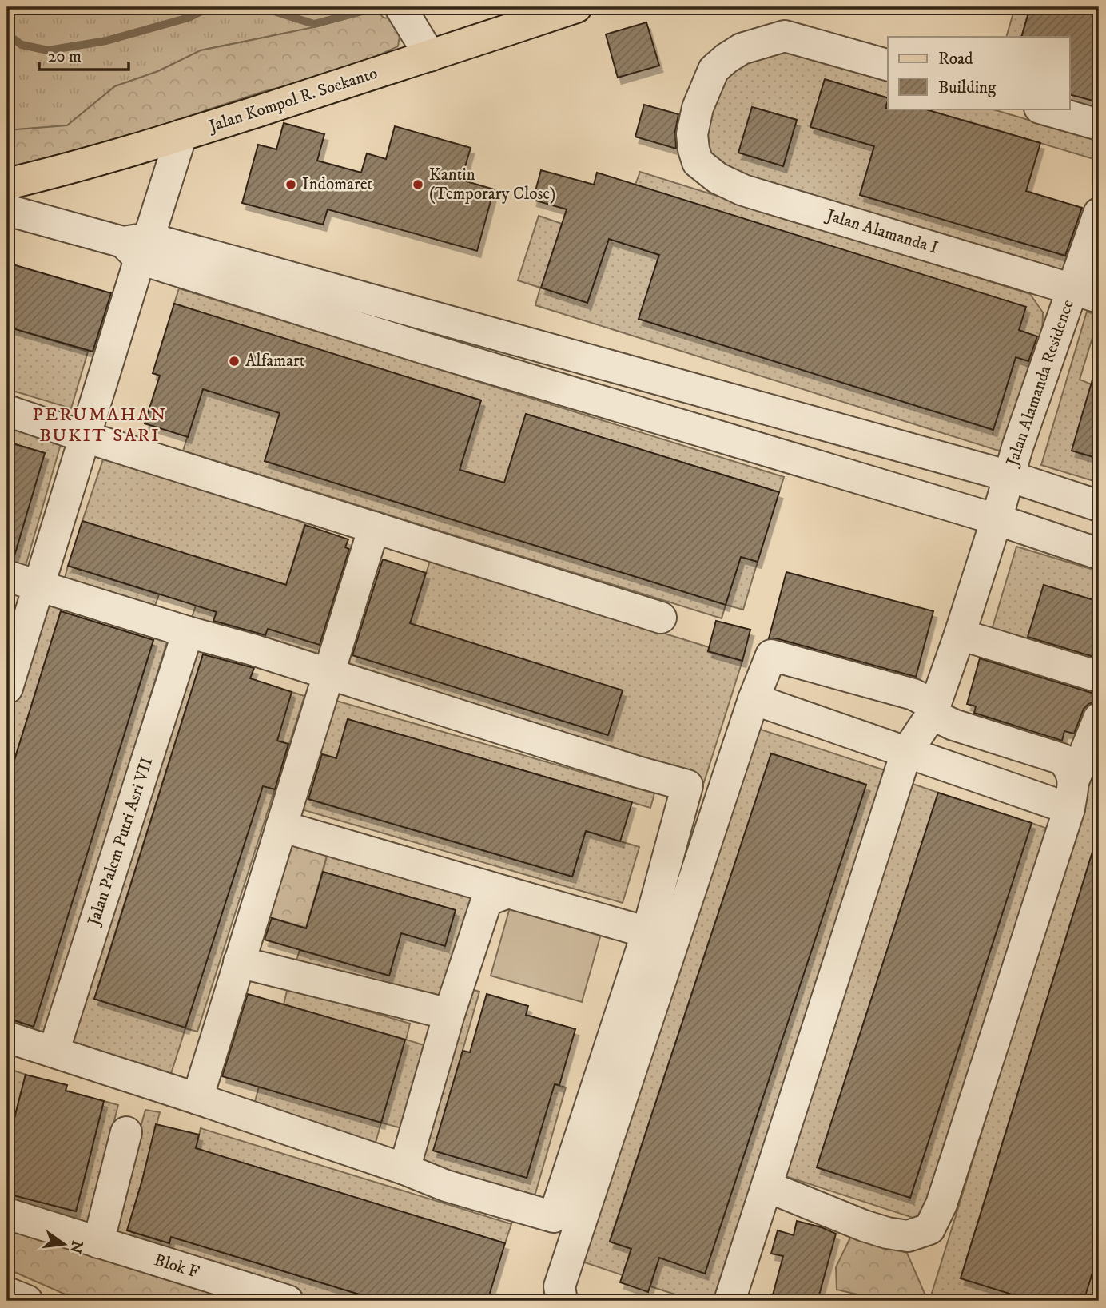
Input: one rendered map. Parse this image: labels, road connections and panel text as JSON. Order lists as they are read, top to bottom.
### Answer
{
  "streets": {
    "main road": ["Jalan Kompol R. Soekanto"],
    "street": [
      "Jalan Alamanda I",
      "Jalan Alamanda Residence",
      "Jalan Palem Putri Asri VII",
      "Blok F"
    ]
  },
  "crossings": [
    ["Jalan Alamanda I", "Jalan Alamanda Residence"]
  ],
  "districts": ["PERUMAHAN BUKIT SARI"],
  "places": ["Indomaret", "Kantin (Temporary Close)", "Alfamart"],
  "legend": ["Road", "Building"],
  "scale_bar": "20 m",
  "north": "right"
}
